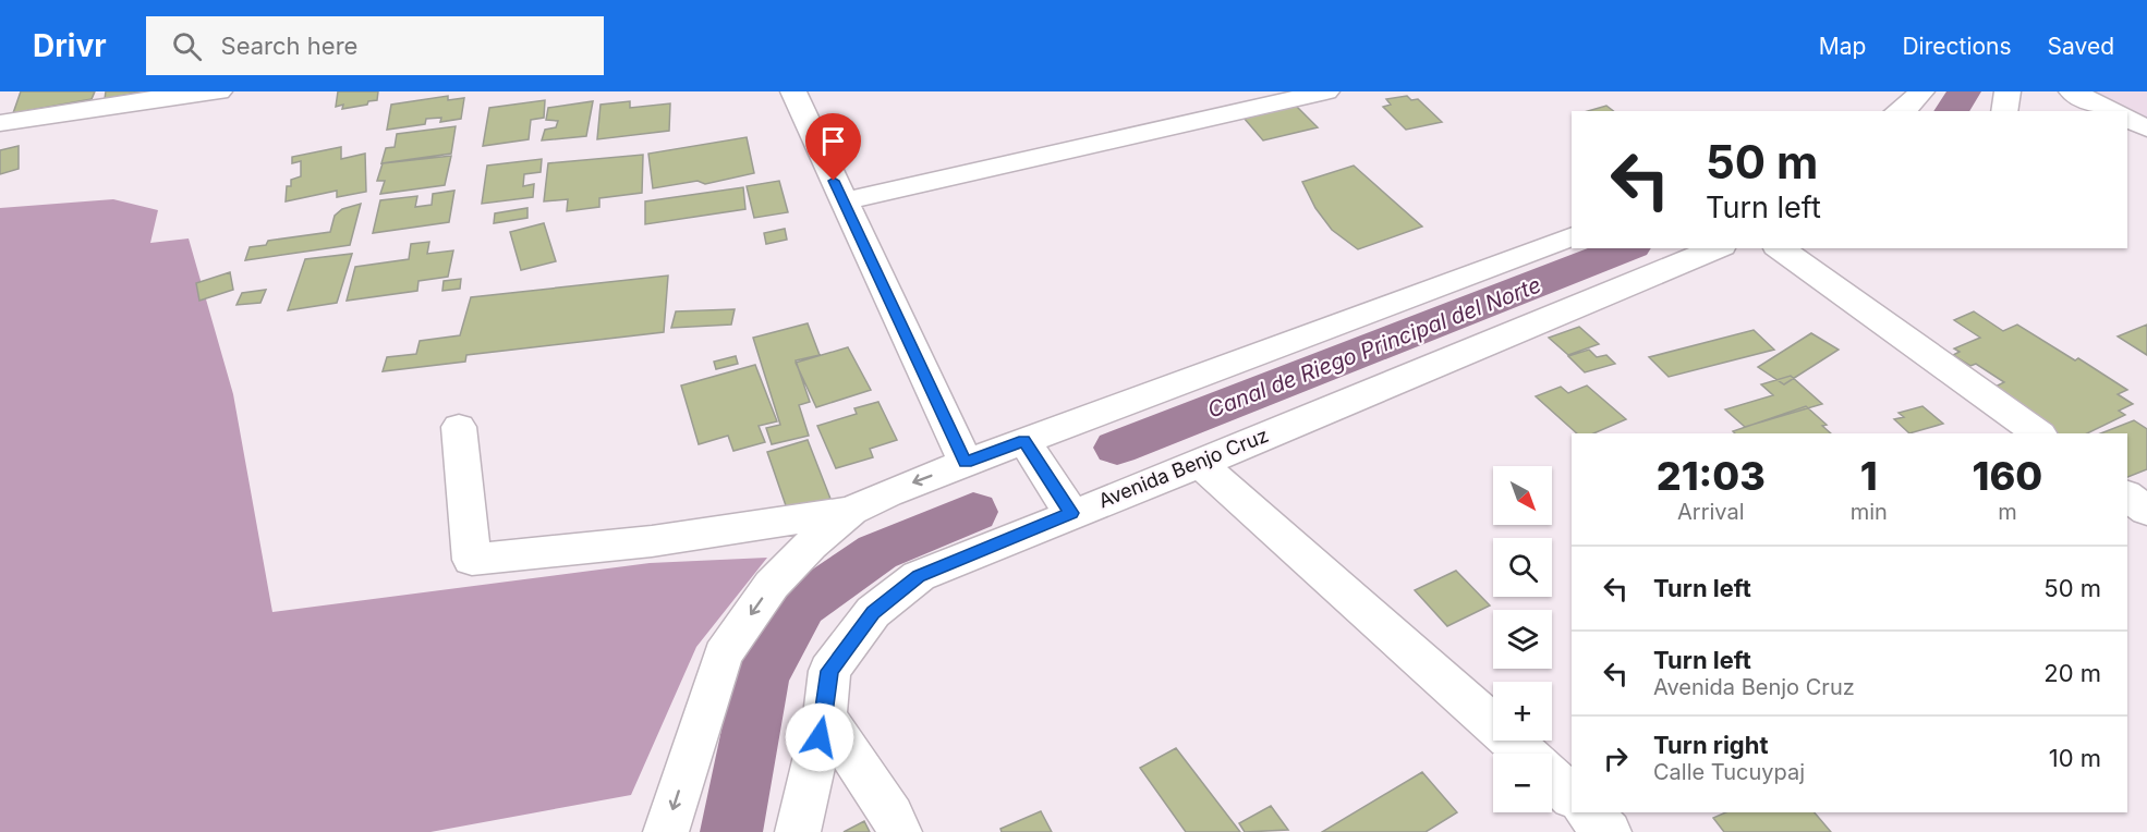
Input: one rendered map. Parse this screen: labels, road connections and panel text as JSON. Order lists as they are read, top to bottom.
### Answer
{
  "streets": {
    "street": ["Avenida Benjo Cruz"]
  },
  "water": ["Canal de Riego Principal del Norte"],
  "north": "bottom right",
  "page": {
    "header": "Drivr",
    "search": "Search here",
    "nav": ["Map", "Directions", "Saved"],
    "turn": ["50 m", "Turn left"],
    "eta": [
      "21:03",
      "Arrival",
      "1",
      "min",
      "160",
      "m"
    ],
    "map_buttons": ["+", "−"],
    "list": [
      {
        "name": "Turn left",
        "value": "50 m"
      },
      {
        "name": "Turn left",
        "note": "Avenida Benjo Cruz",
        "value": "20 m"
      },
      {
        "name": "Turn right",
        "note": "Calle Tucuypaj",
        "value": "10 m"
      }
    ]
  }
}
